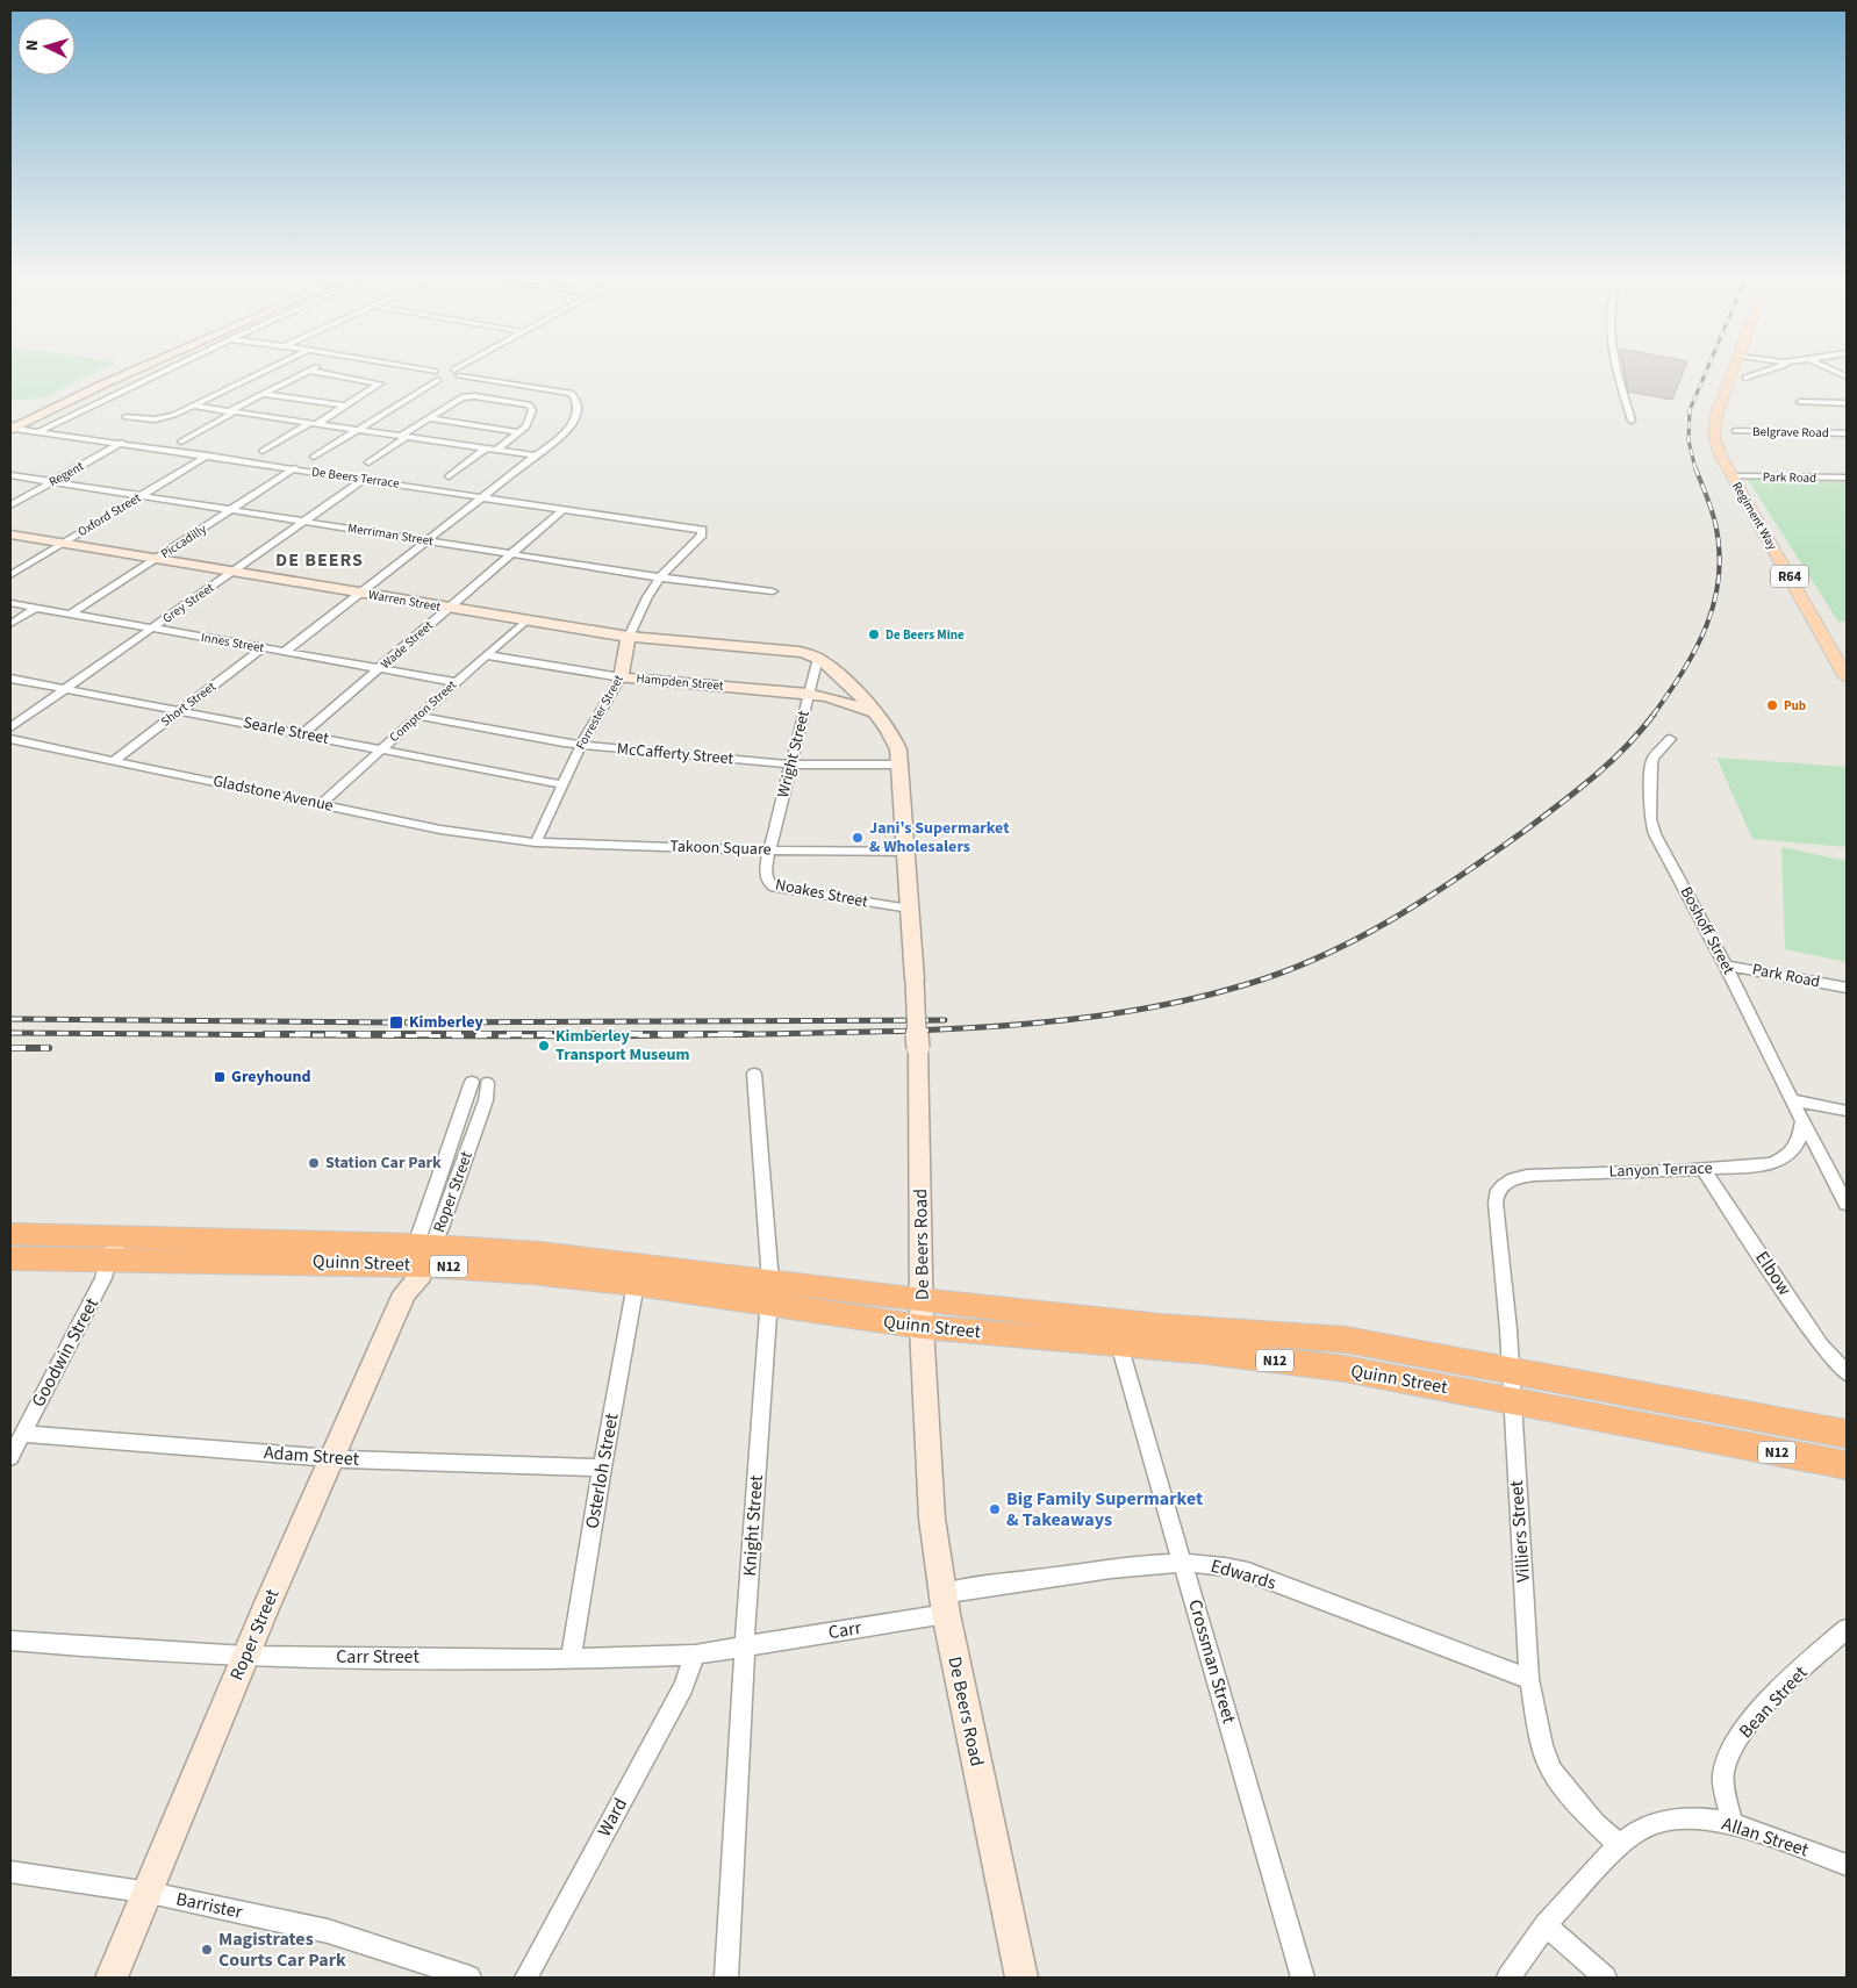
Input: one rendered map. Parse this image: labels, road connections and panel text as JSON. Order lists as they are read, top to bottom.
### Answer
{
  "streets": {
    "highway": ["Quinn Street", "N12"],
    "main road": ["Regiment Way", "R64"],
    "street": [
      "Belgrave Road",
      "Regent",
      "De Beers Terrace",
      "Park Road",
      "Oxford Street",
      "Merriman Street",
      "Piccadilly",
      "Warren Street",
      "Grey Street",
      "Innes Street",
      "Wade Street",
      "Hampden Street",
      "Short Street",
      "Compton Street",
      "Forrester Street",
      "Searle Street",
      "McCafferty Street",
      "Wright Street",
      "Gladstone Avenue",
      "Takoon Square",
      "Noakes Street",
      "Boshoff Street",
      "Lanyon Terrace",
      "Roper Street",
      "De Beers Road",
      "Elbow",
      "Goodwin Street",
      "Adam Street",
      "Osterloh Street",
      "Knight Street",
      "Villiers Street",
      "Edwards",
      "Carr",
      "Carr Street",
      "Crossman Street",
      "Bean Street",
      "Ward",
      "Allan Street",
      "Barrister"
    ]
  },
  "crossings": [
    ["Regent", "De Beers Terrace"],
    ["Regent", "Merriman Street"],
    ["De Beers Terrace", "Oxford Street"],
    ["De Beers Terrace", "Piccadilly"],
    ["De Beers Terrace", "Grey Street"],
    ["De Beers Terrace", "Wade Street"],
    ["De Beers Terrace", "Forrester Street"],
    ["Park Road", "Regiment Way"],
    ["Park Road", "R64"],
    ["Park Road", "Boshoff Street"],
    ["Oxford Street", "Merriman Street"],
    ["Oxford Street", "Warren Street"],
    ["Regiment Way", "R64"],
    ["Merriman Street", "Piccadilly"],
    ["Merriman Street", "Grey Street"],
    ["Merriman Street", "Wade Street"],
    ["Merriman Street", "Forrester Street"],
    ["Piccadilly", "Warren Street"],
    ["Piccadilly", "Innes Street"],
    ["Warren Street", "Grey Street"],
    ["Warren Street", "Wade Street"],
    ["Warren Street", "Compton Street"],
    ["Warren Street", "Forrester Street"],
    ["Warren Street", "De Beers Road"],
    ["Grey Street", "Innes Street"],
    ["Grey Street", "Searle Street"],
    ["Innes Street", "Wade Street"],
    ["Innes Street", "Short Street"],
    ["Innes Street", "Compton Street"],
    ["Wade Street", "Searle Street"],
    ["Hampden Street", "Compton Street"],
    ["Hampden Street", "Forrester Street"],
    ["Hampden Street", "Wright Street"],
    ["Hampden Street", "De Beers Road"],
    ["Short Street", "Searle Street"],
    ["Short Street", "Gladstone Avenue"],
    ["Compton Street", "Searle Street"],
    ["Compton Street", "McCafferty Street"],
    ["Compton Street", "Gladstone Avenue"],
    ["Forrester Street", "Searle Street"],
    ["Forrester Street", "McCafferty Street"],
    ["Forrester Street", "Gladstone Avenue"],
    ["Forrester Street", "Takoon Square"],
    ["McCafferty Street", "Wright Street"],
    ["McCafferty Street", "De Beers Road"],
    ["Wright Street", "Takoon Square"],
    ["Wright Street", "Noakes Street"],
    ["Wright Street", "De Beers Road"],
    ["Gladstone Avenue", "Takoon Square"],
    ["Takoon Square", "Noakes Street"],
    ["Takoon Square", "De Beers Road"],
    ["Noakes Street", "De Beers Road"],
    ["Boshoff Street", "Lanyon Terrace"],
    ["Lanyon Terrace", "Elbow"],
    ["Lanyon Terrace", "Villiers Street"],
    ["Roper Street", "Quinn Street"],
    ["Roper Street", "Adam Street"],
    ["Roper Street", "Carr Street"],
    ["Roper Street", "Barrister"],
    ["De Beers Road", "Quinn Street"],
    ["De Beers Road", "Edwards"],
    ["De Beers Road", "Carr"],
    ["Quinn Street", "Goodwin Street"],
    ["Quinn Street", "Osterloh Street"],
    ["Quinn Street", "Knight Street"],
    ["Quinn Street", "Villiers Street"],
    ["Quinn Street", "Crossman Street"],
    ["Goodwin Street", "Adam Street"],
    ["Adam Street", "Osterloh Street"],
    ["Osterloh Street", "Carr Street"],
    ["Knight Street", "Carr"],
    ["Knight Street", "Carr Street"],
    ["Villiers Street", "Edwards"],
    ["Villiers Street", "Allan Street"],
    ["Edwards", "Carr"],
    ["Edwards", "Crossman Street"],
    ["Carr", "Carr Street"],
    ["Carr Street", "Ward"],
    ["Bean Street", "Allan Street"]
  ],
  "districts": ["DE BEERS"],
  "places": {
    "other": [
      "De Beers Mine",
      "Pub",
      "Jani's Supermarket & Wholesalers",
      "Kimberley Transport Museum",
      "Station Car Park",
      "Big Family Supermarket & Takeaways",
      "Magistrates Courts Car Park"
    ],
    "transit": ["Kimberley", "Greyhound"]
  },
  "north": "left"
}
